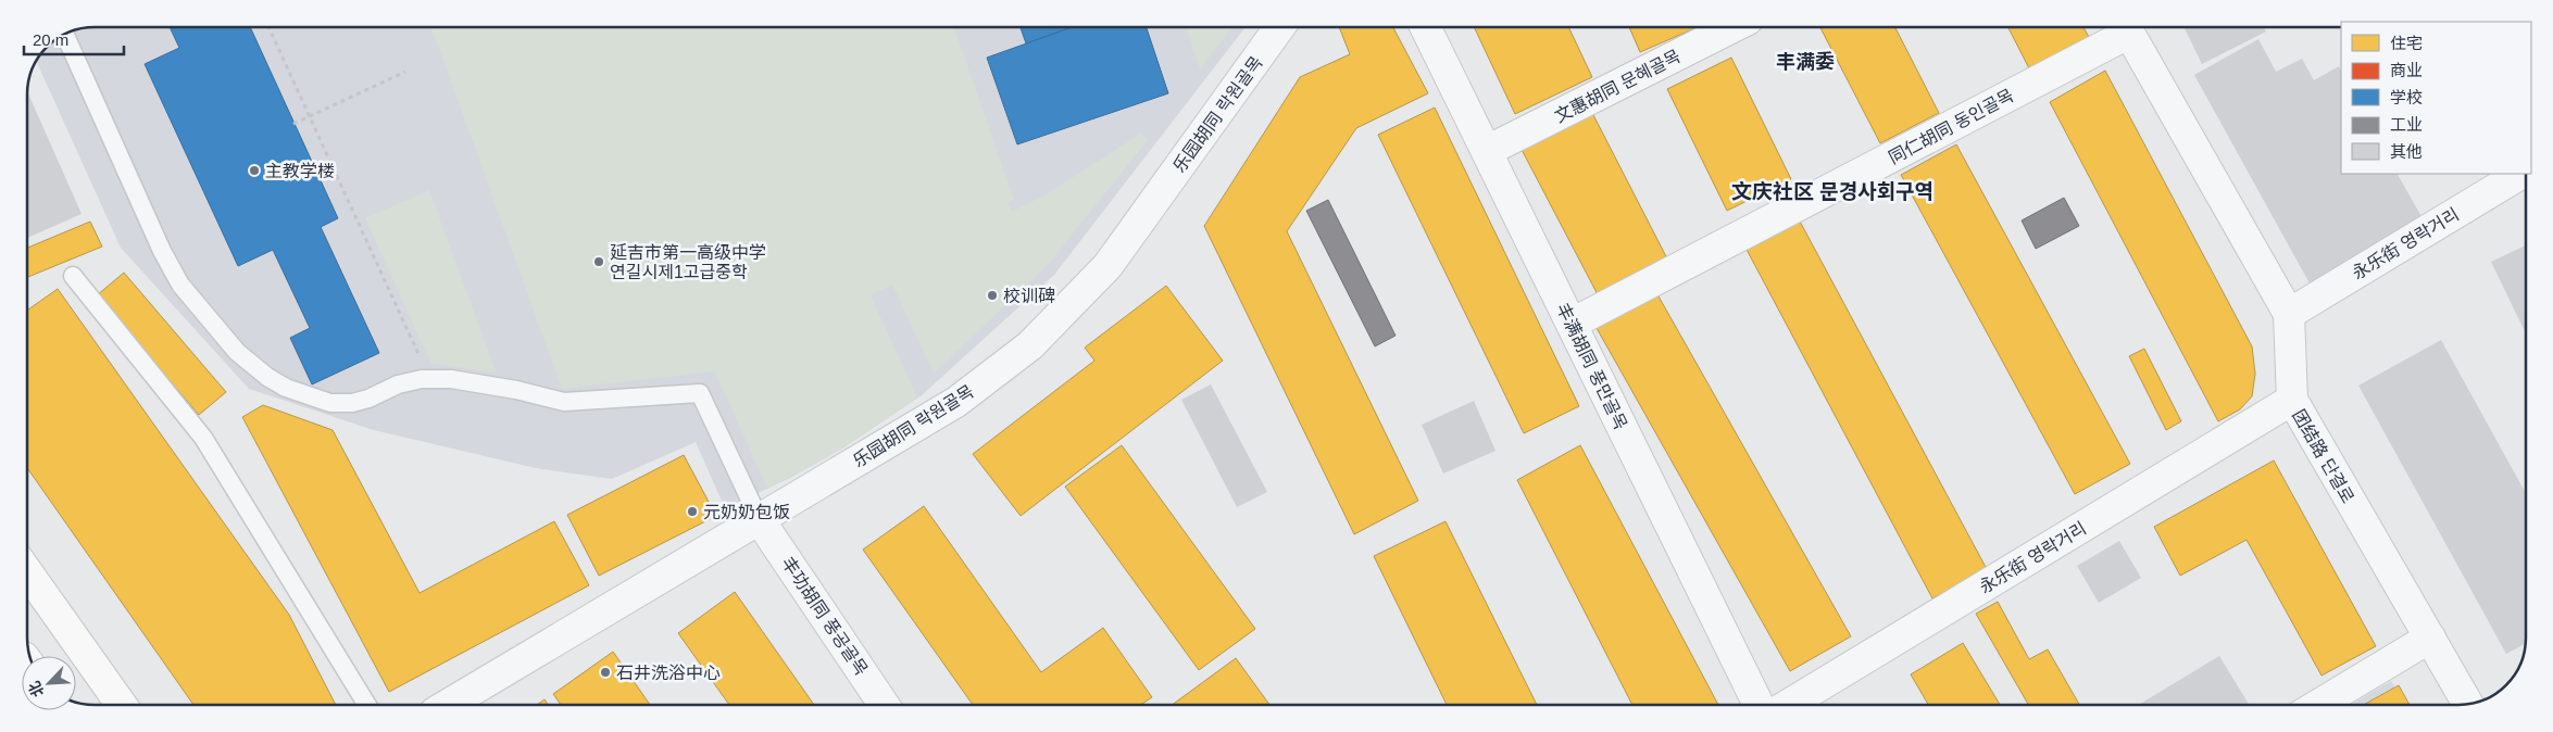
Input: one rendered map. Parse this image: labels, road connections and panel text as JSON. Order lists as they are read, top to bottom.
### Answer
{
  "streets": {
    "street": [
      "文惠胡同 문혜골목",
      "乐园胡同 락원골목",
      "同仁胡同 동인골목",
      "永乐街 영락거리",
      "丰满胡同 풍만골목",
      "团结路 단결로",
      "丰功胡同 풍공골목"
    ]
  },
  "crossings": [
    ["文惠胡同 문혜골목", "丰满胡同 풍만골목"],
    ["乐园胡同 락원골목", "丰功胡同 풍공골목"],
    ["同仁胡同 동인골목", "丰满胡同 풍만골목"],
    ["同仁胡同 동인골목", "团结路 단결로"],
    ["永乐街 영락거리", "团结路 단결로"]
  ],
  "districts": ["丰满委", "文庆社区 문경사회구역"],
  "places": [
    "主教学楼",
    "延吉市第一高级中学 연길시제1고급중학",
    "校训碑",
    "元奶奶包饭",
    "石井洗浴中心"
  ],
  "legend": [
    "住宅",
    "商业",
    "学校",
    "工业",
    "其他"
  ],
  "scale_bar": "20 m",
  "north": "bottom left"
}
